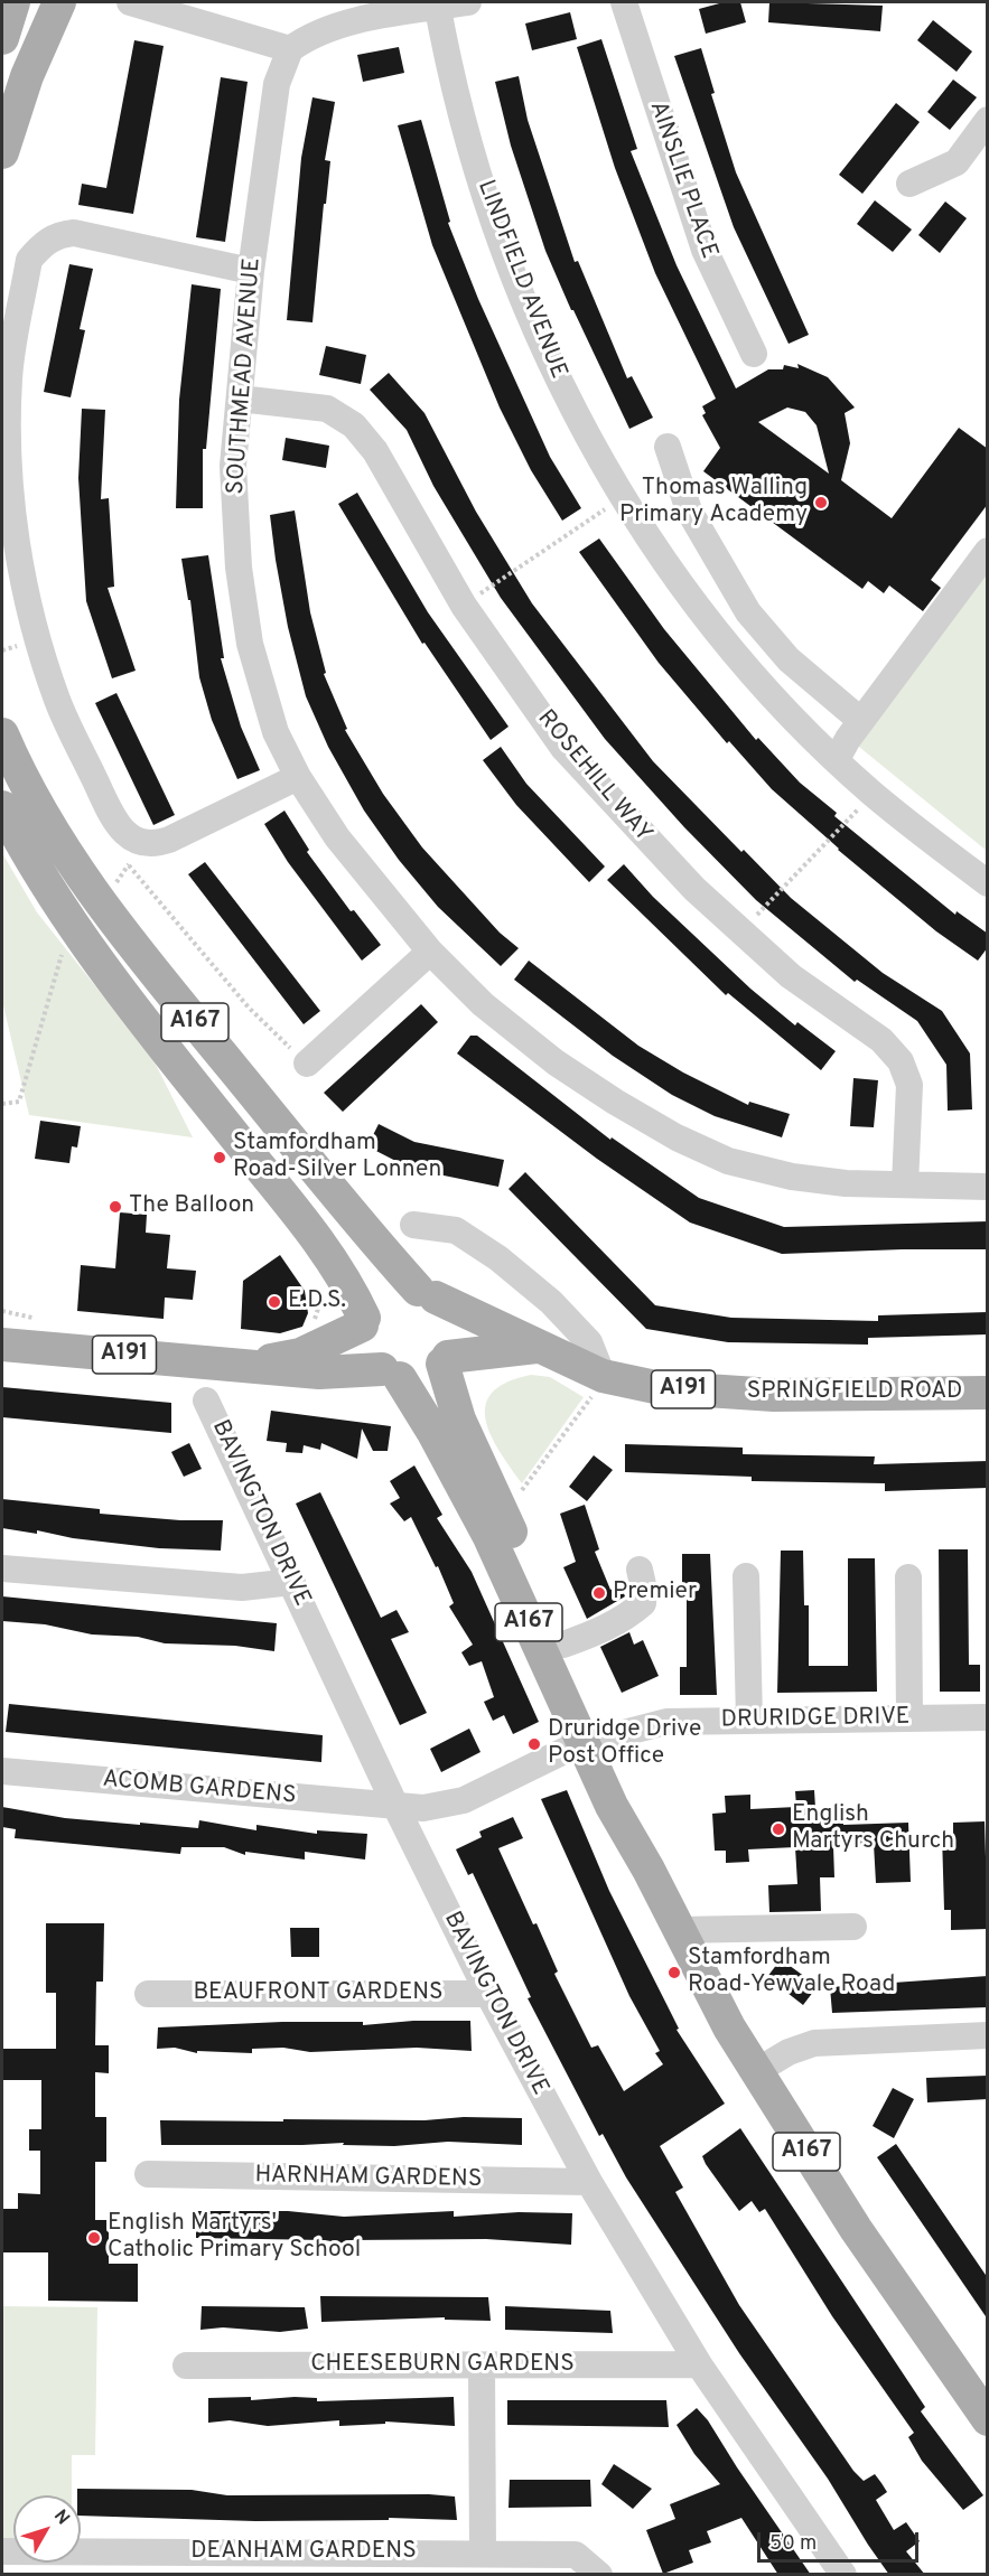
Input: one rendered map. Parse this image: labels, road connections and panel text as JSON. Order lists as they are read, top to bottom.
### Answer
{
  "streets": {
    "main road": ["A167", "A191", "SPRINGFIELD ROAD"],
    "street": [
      "AINSLIE PLACE",
      "LINDFIELD AVENUE",
      "SOUTHMEAD AVENUE",
      "ROSEHILL WAY",
      "BAVINGTON DRIVE",
      "DRURIDGE DRIVE",
      "ACOMB GARDENS",
      "BEAUFRONT GARDENS",
      "HARNHAM GARDENS",
      "CHEESEBURN GARDENS",
      "DEANHAM GARDENS"
    ]
  },
  "crossings": [
    ["SOUTHMEAD AVENUE", "ROSEHILL WAY"],
    ["A167", "A191"],
    ["A167", "SPRINGFIELD ROAD"],
    ["A167", "DRURIDGE DRIVE"],
    ["A191", "SPRINGFIELD ROAD"],
    ["BAVINGTON DRIVE", "DRURIDGE DRIVE"],
    ["BAVINGTON DRIVE", "ACOMB GARDENS"],
    ["BAVINGTON DRIVE", "BEAUFRONT GARDENS"],
    ["BAVINGTON DRIVE", "HARNHAM GARDENS"],
    ["BAVINGTON DRIVE", "CHEESEBURN GARDENS"],
    ["DRURIDGE DRIVE", "ACOMB GARDENS"]
  ],
  "places": [
    "Thomas Walling Primary Academy",
    "Stamfordham Road-Silver Lonnen",
    "The Balloon",
    "E.D.S.",
    "Premier",
    "Druridge Drive Post Office",
    "English Martyrs Church",
    "Stamfordham Road-Yewvale Road",
    "English Martyrs' Catholic Primary School"
  ],
  "scale_bar": "50 m",
  "north": "top right"
}
